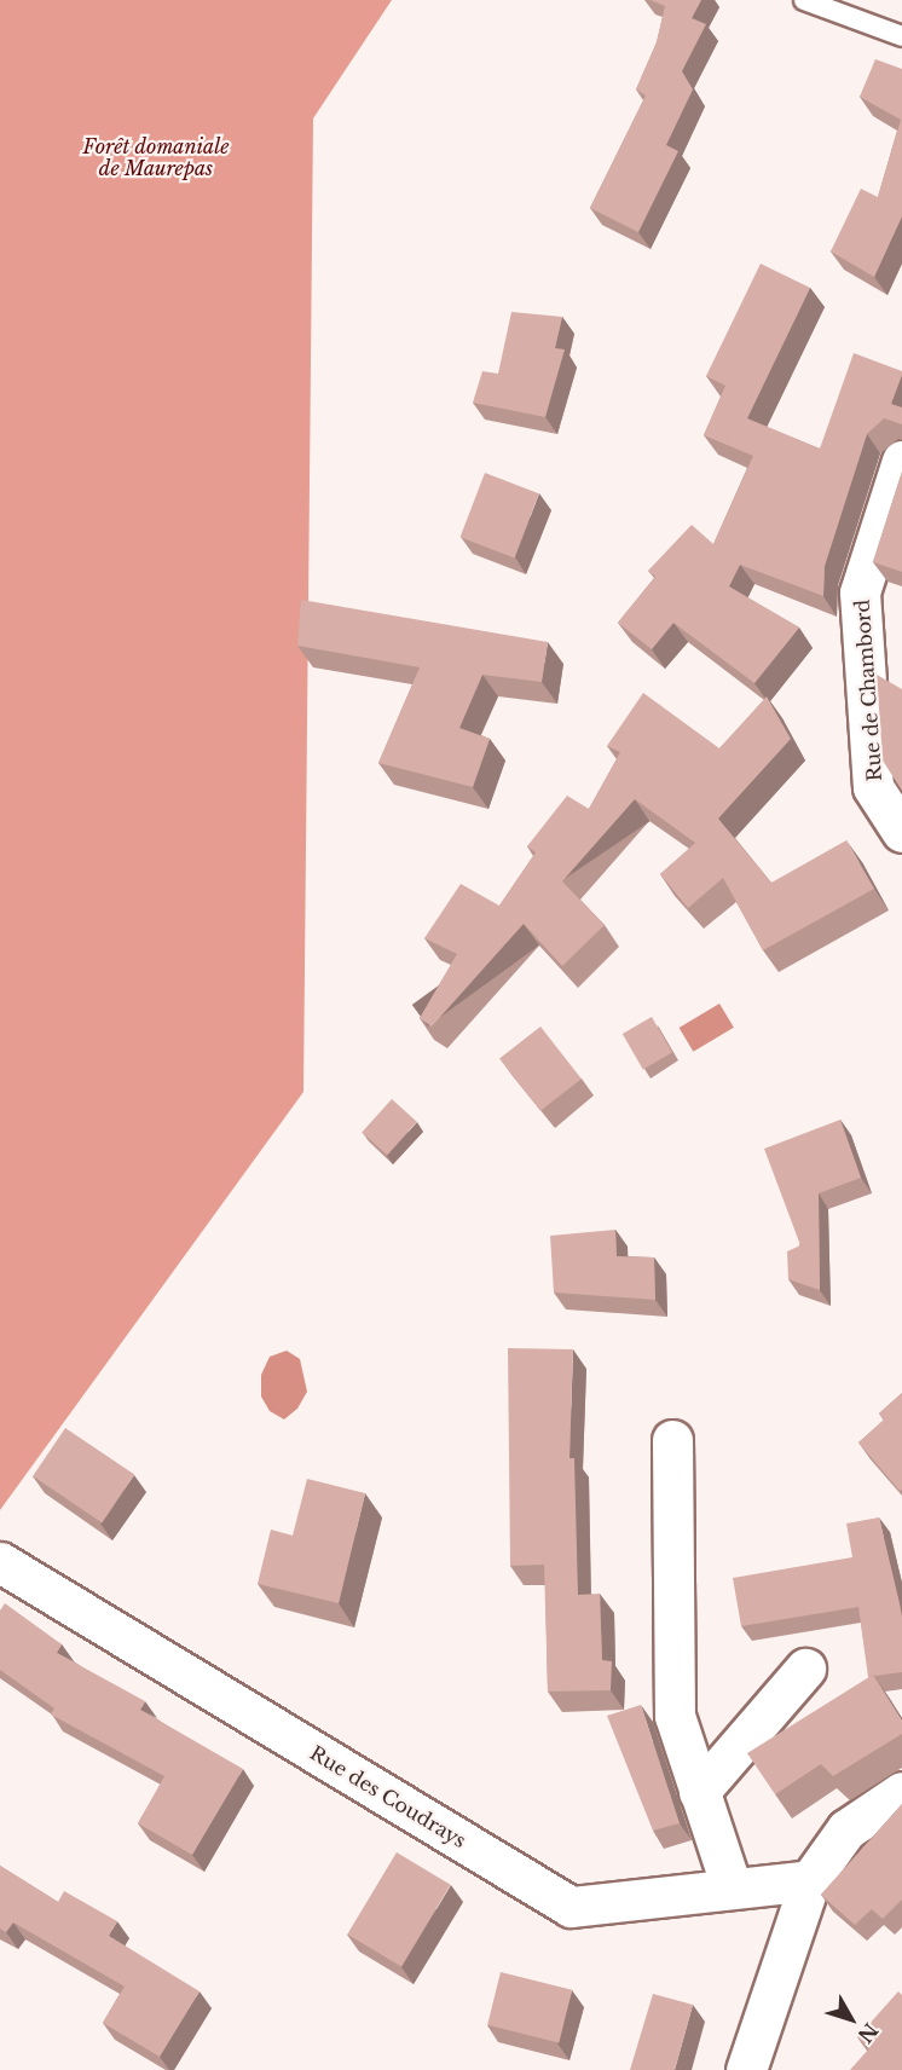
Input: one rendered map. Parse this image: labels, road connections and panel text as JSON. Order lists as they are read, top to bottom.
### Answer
{
  "streets": {
    "street": ["Rue de Chambord", "Rue des Coudrays"]
  },
  "parks": ["Forêt domaniale de Maurepas"],
  "north": "bottom right"
}
